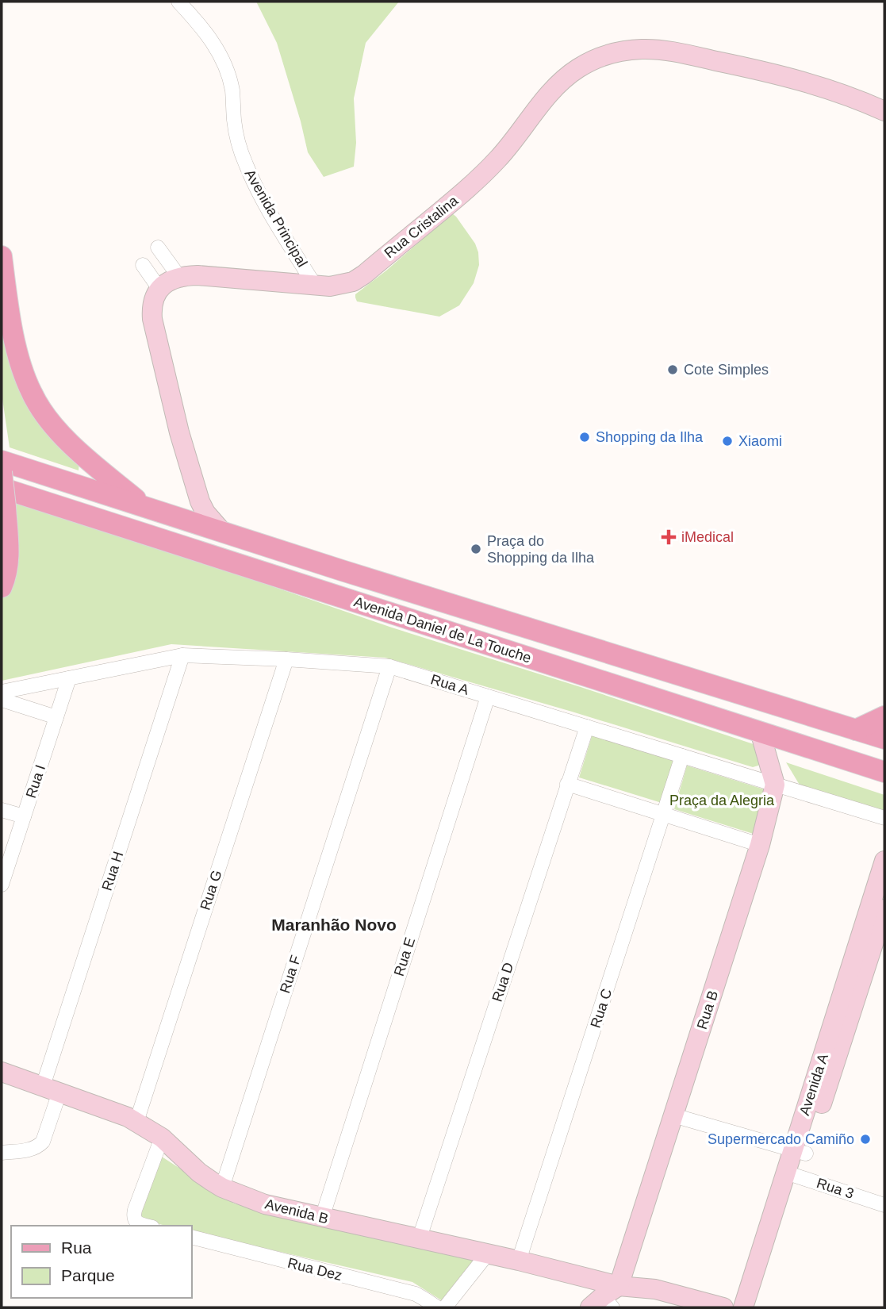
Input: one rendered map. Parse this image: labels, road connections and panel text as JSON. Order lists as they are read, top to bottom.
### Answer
{
  "streets": {
    "main road": ["Avenida Daniel de La Touche"],
    "street": [
      "Avenida Principal",
      "Rua Cristalina",
      "Rua A",
      "Rua I",
      "Rua H",
      "Rua G",
      "Rua E",
      "Rua F",
      "Rua D",
      "Rua C",
      "Rua B",
      "Avenida A",
      "Rua 3",
      "Avenida B",
      "Rua Dez"
    ]
  },
  "crossings": [
    ["Avenida Principal", "Rua Cristalina"],
    ["Avenida Daniel de La Touche", "Rua B"],
    ["Rua A", "Rua I"],
    ["Rua A", "Rua H"],
    ["Rua A", "Rua G"],
    ["Rua A", "Rua E"],
    ["Rua A", "Rua F"],
    ["Rua A", "Rua D"],
    ["Rua A", "Rua C"],
    ["Rua A", "Rua B"],
    ["Rua H", "Avenida B"],
    ["Rua G", "Avenida B"],
    ["Rua E", "Avenida B"],
    ["Rua F", "Avenida B"],
    ["Rua D", "Avenida B"],
    ["Rua C", "Avenida B"],
    ["Rua B", "Avenida B"],
    ["Avenida A", "Rua 3"]
  ],
  "districts": ["Maranhão Novo"],
  "parks": ["Praça da Alegria"],
  "places": {
    "other": [
      "Cote Simples",
      "Shopping da Ilha",
      "Xiaomi",
      "Praça do Shopping da Ilha",
      "Supermercado Camiño"
    ],
    "health": ["iMedical"]
  },
  "legend": ["Rua", "Parque"]
}
